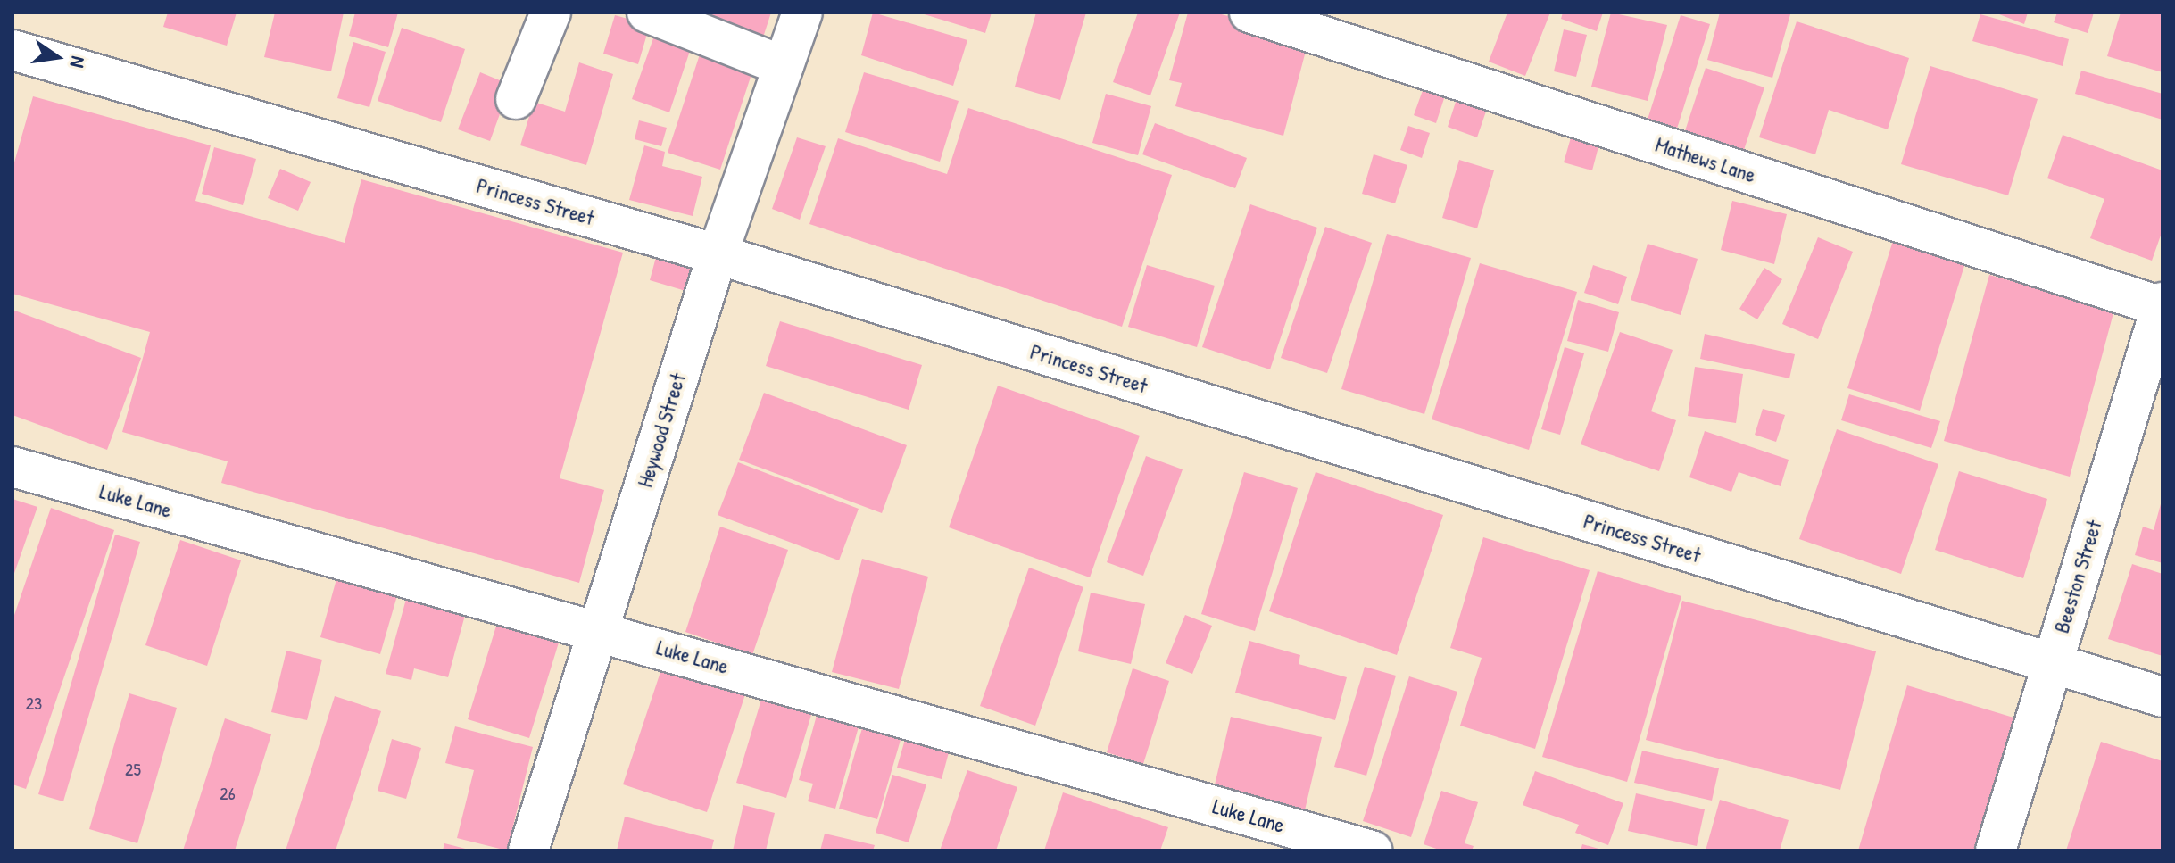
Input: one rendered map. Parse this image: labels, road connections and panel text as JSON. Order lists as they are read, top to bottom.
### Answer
{
  "streets": {
    "street": [
      "Mathews Lane",
      "Princess Street",
      "Heywood Street",
      "Luke Lane",
      "Beeston Street"
    ]
  },
  "crossings": [
    ["Mathews Lane", "Beeston Street"],
    ["Princess Street", "Heywood Street"],
    ["Princess Street", "Beeston Street"],
    ["Heywood Street", "Luke Lane"]
  ],
  "house_numbers": ["23", "25", "26"],
  "north": "right"
}
